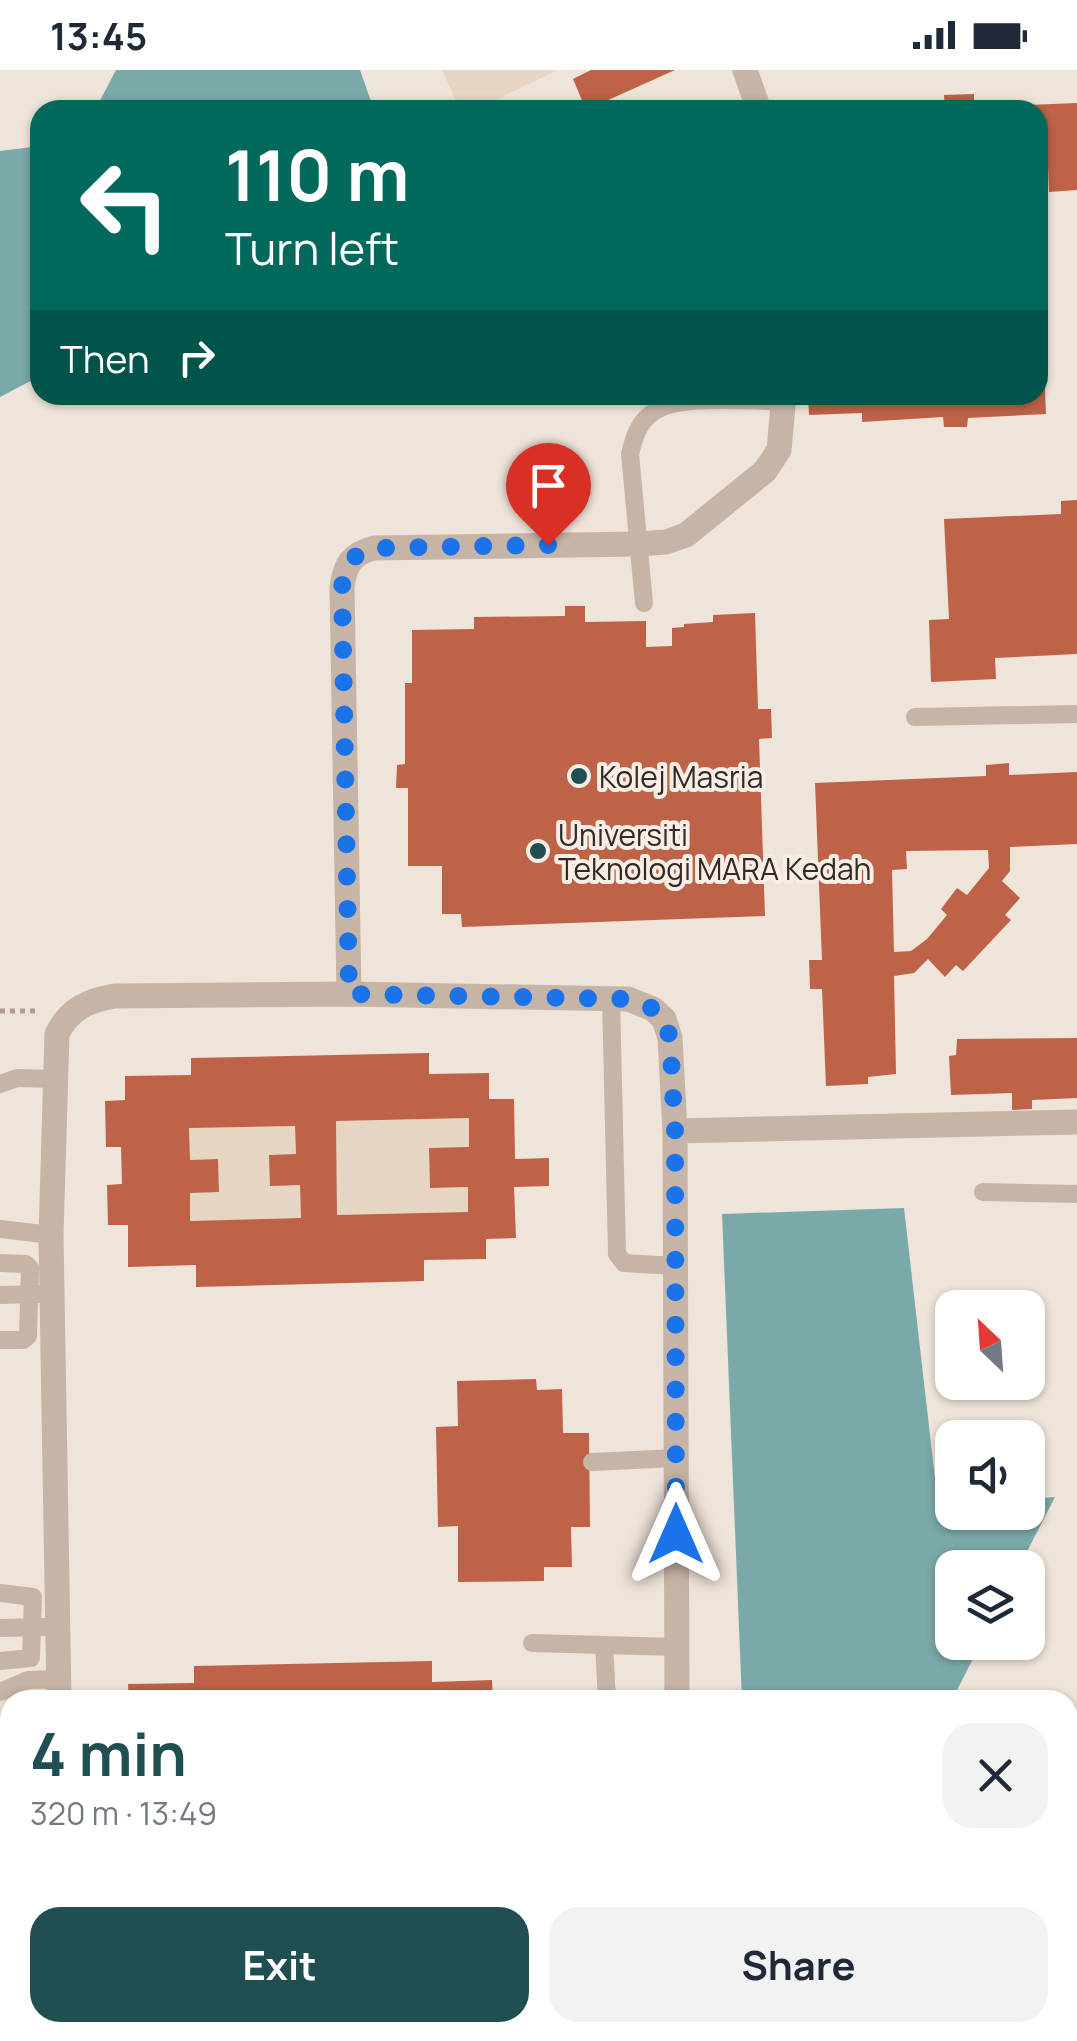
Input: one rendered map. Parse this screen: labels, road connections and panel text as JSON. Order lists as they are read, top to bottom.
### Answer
{
  "places": ["Kolej Masria", "Universiti Teknologi MARA Kedah"],
  "north": "top left",
  "page": {
    "status": "13:45",
    "turn": ["110 m", "Turn left"],
    "then": "Then",
    "heading": ["4 min", "320 m · 13:49"],
    "buttons": ["Exit", "Share"]
  }
}
